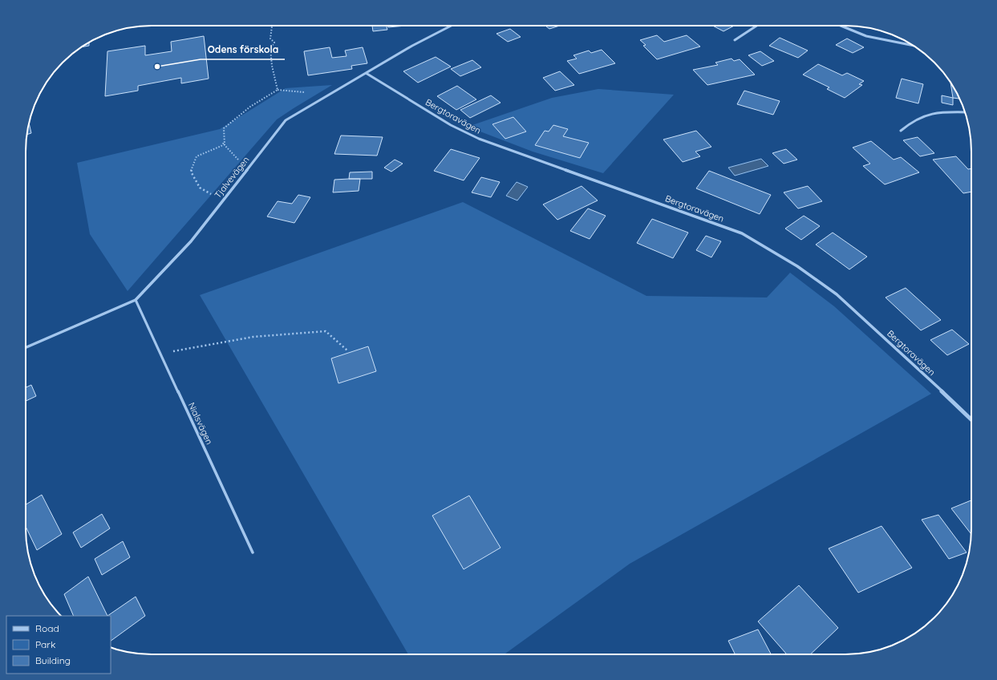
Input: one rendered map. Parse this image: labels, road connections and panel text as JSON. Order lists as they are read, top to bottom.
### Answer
{
  "streets": {
    "street": ["Bergtoravägen", "Tjalvevägen"],
    "lane": ["Nialsvägen"]
  },
  "crossings": [
    ["Bergtoravägen", "Tjalvevägen"],
    ["Tjalvevägen", "Nialsvägen"]
  ],
  "places": ["Odens förskola"],
  "legend": ["Road", "Park", "Building"]
}
